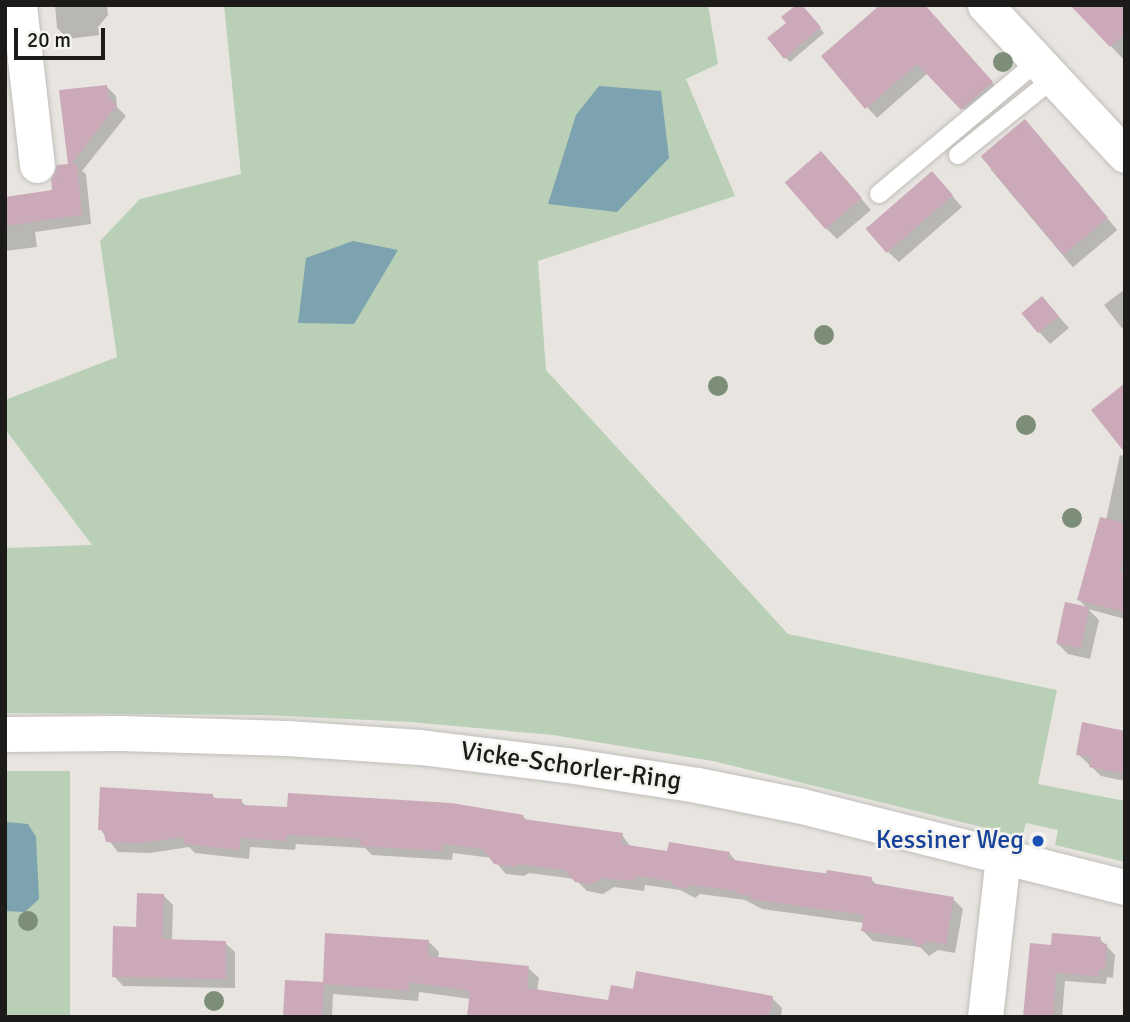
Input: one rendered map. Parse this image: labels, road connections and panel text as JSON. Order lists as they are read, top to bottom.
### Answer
{
  "streets": {
    "street": ["Vicke-Schorler-Ring"]
  },
  "places": ["Kessiner Weg"],
  "scale_bar": "20 m"
}
